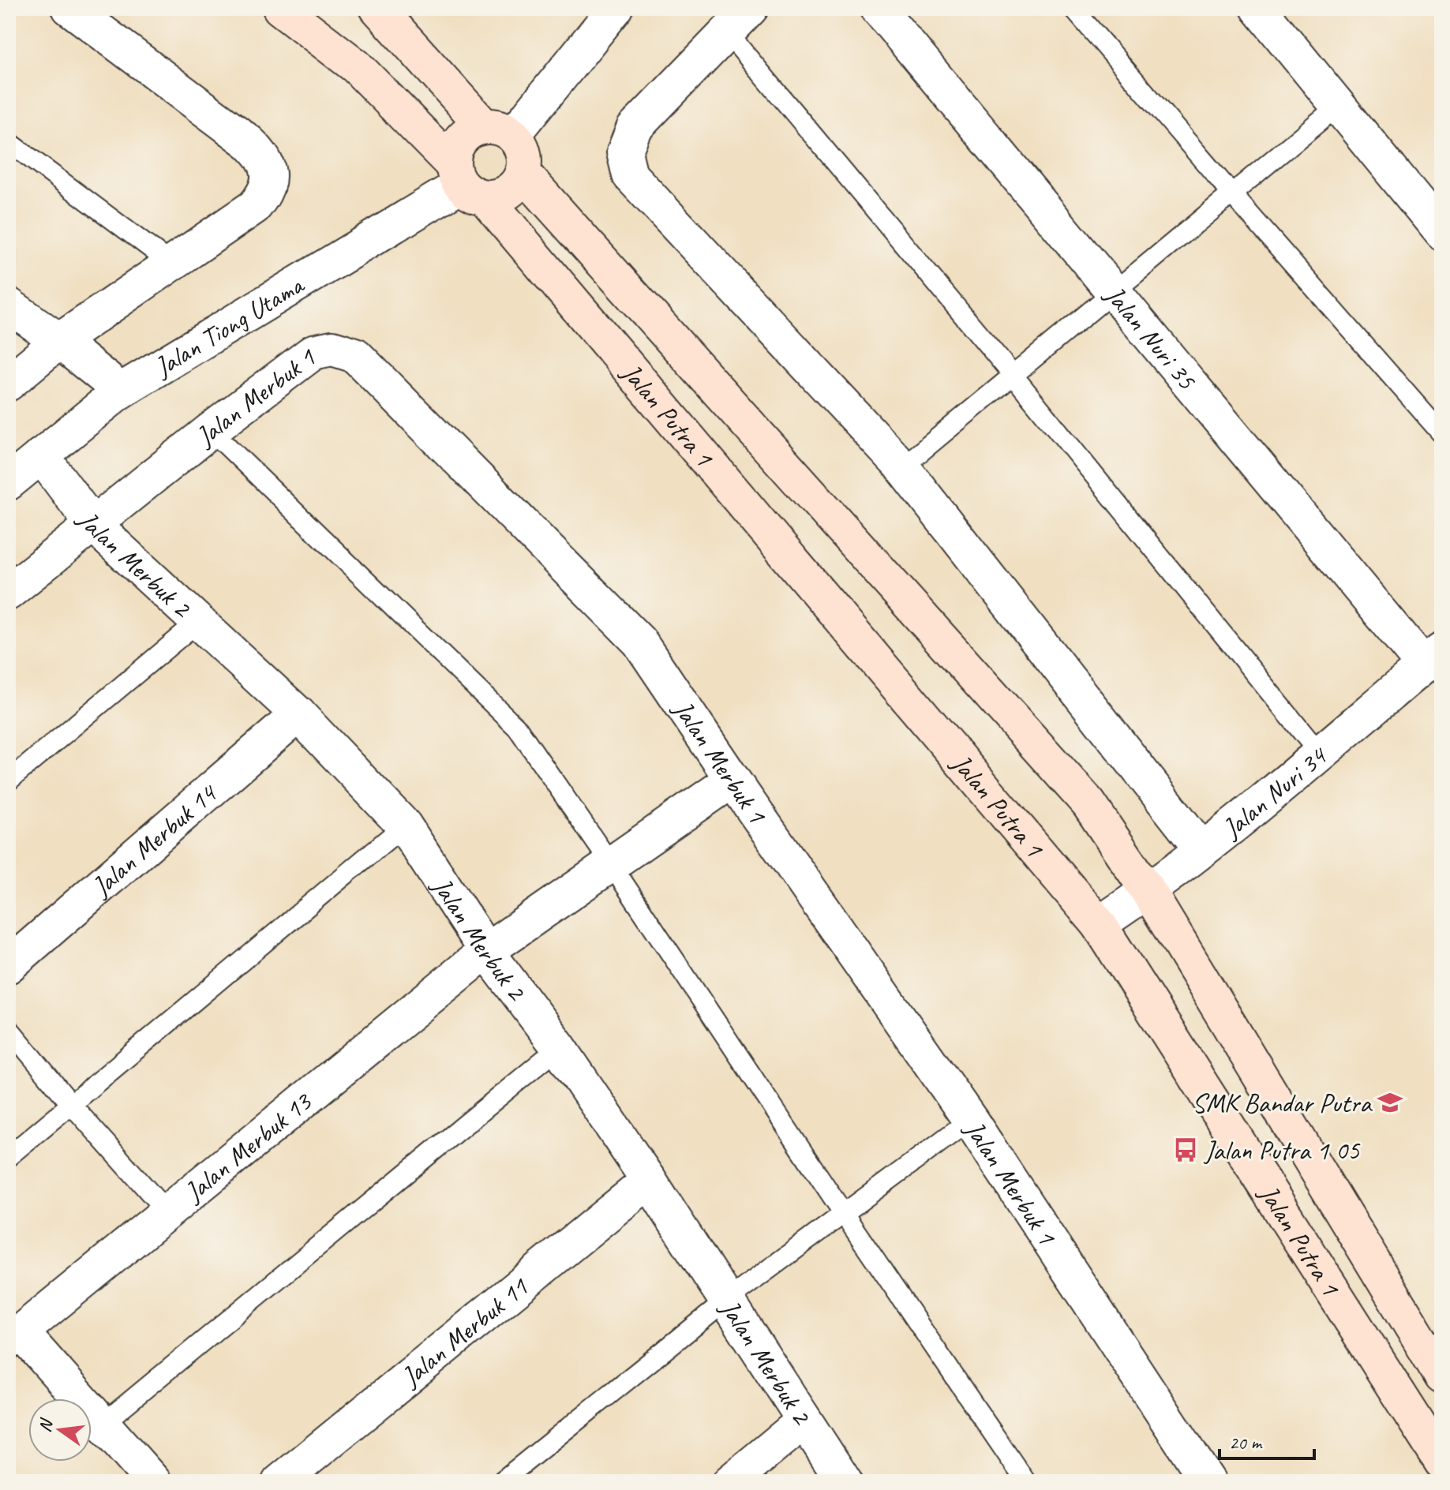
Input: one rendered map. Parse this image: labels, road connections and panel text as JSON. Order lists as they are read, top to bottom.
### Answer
{
  "streets": {
    "main road": ["Jalan Putra 1"],
    "street": [
      "Jalan Tiong Utama",
      "Jalan Nuri 35",
      "Jalan Merbuk 1",
      "Jalan Merbuk 2",
      "Jalan Nuri 34",
      "Jalan Merbuk 14",
      "Jalan Merbuk 13",
      "Jalan Merbuk 11"
    ]
  },
  "crossings": [
    ["Jalan Tiong Utama", "Jalan Putra 1"],
    ["Jalan Tiong Utama", "Jalan Merbuk 2"],
    ["Jalan Nuri 35", "Jalan Nuri 34"],
    ["Jalan Merbuk 1", "Jalan Merbuk 2"],
    ["Jalan Merbuk 1", "Jalan Merbuk 13"],
    ["Jalan Putra 1", "Jalan Nuri 34"],
    ["Jalan Merbuk 2", "Jalan Merbuk 14"],
    ["Jalan Merbuk 2", "Jalan Merbuk 13"],
    ["Jalan Merbuk 2", "Jalan Merbuk 11"]
  ],
  "places": {
    "school or university": ["SMK Bandar Putra"],
    "bus stop": ["Jalan Putra 1 05"]
  },
  "scale_bar": "20 m",
  "north": "left"
}
